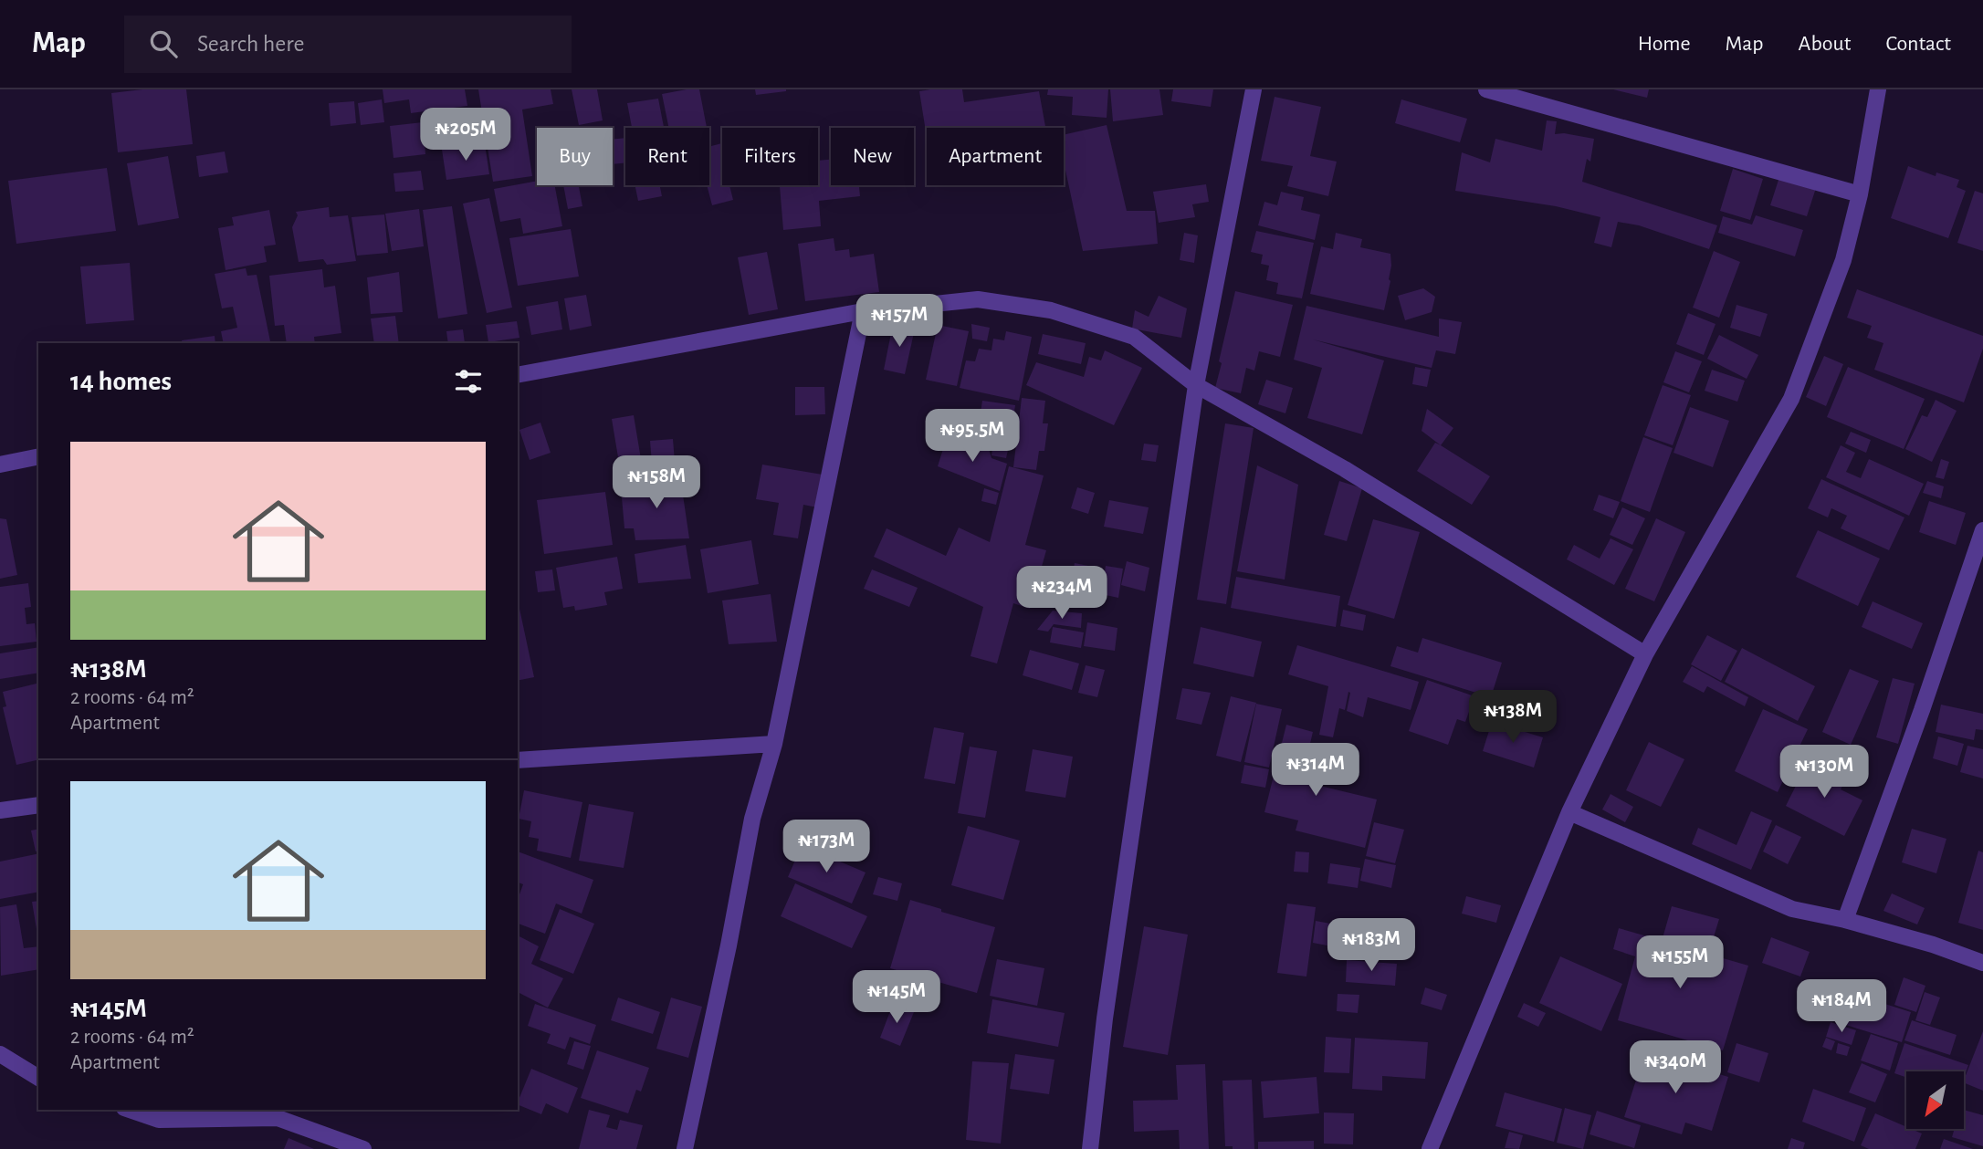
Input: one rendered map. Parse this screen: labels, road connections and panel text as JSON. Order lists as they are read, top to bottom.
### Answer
{
  "north": "bottom left",
  "page": {
    "header": "Map",
    "search": "Search here",
    "nav": [
      "Home",
      "Map",
      "About",
      "Contact"
    ],
    "price": [
      "₦205M",
      "₦157M",
      "₦95.5M",
      "₦158M",
      "₦234M",
      "₦138M",
      "₦314M",
      "₦130M",
      "₦173M",
      "₦183M",
      "₦155M",
      "₦145M",
      "₦184M",
      "₦340M"
    ],
    "chip": [
      "Buy",
      "Rent",
      "Filters",
      "New",
      "Apartment"
    ],
    "heading": "14 homes",
    "list": [
      {
        "name": "₦138M",
        "note": "2 rooms · 64 m² · Apartment"
      },
      {
        "name": "₦145M",
        "note": "2 rooms · 64 m² · Apartment"
      }
    ]
  }
}
